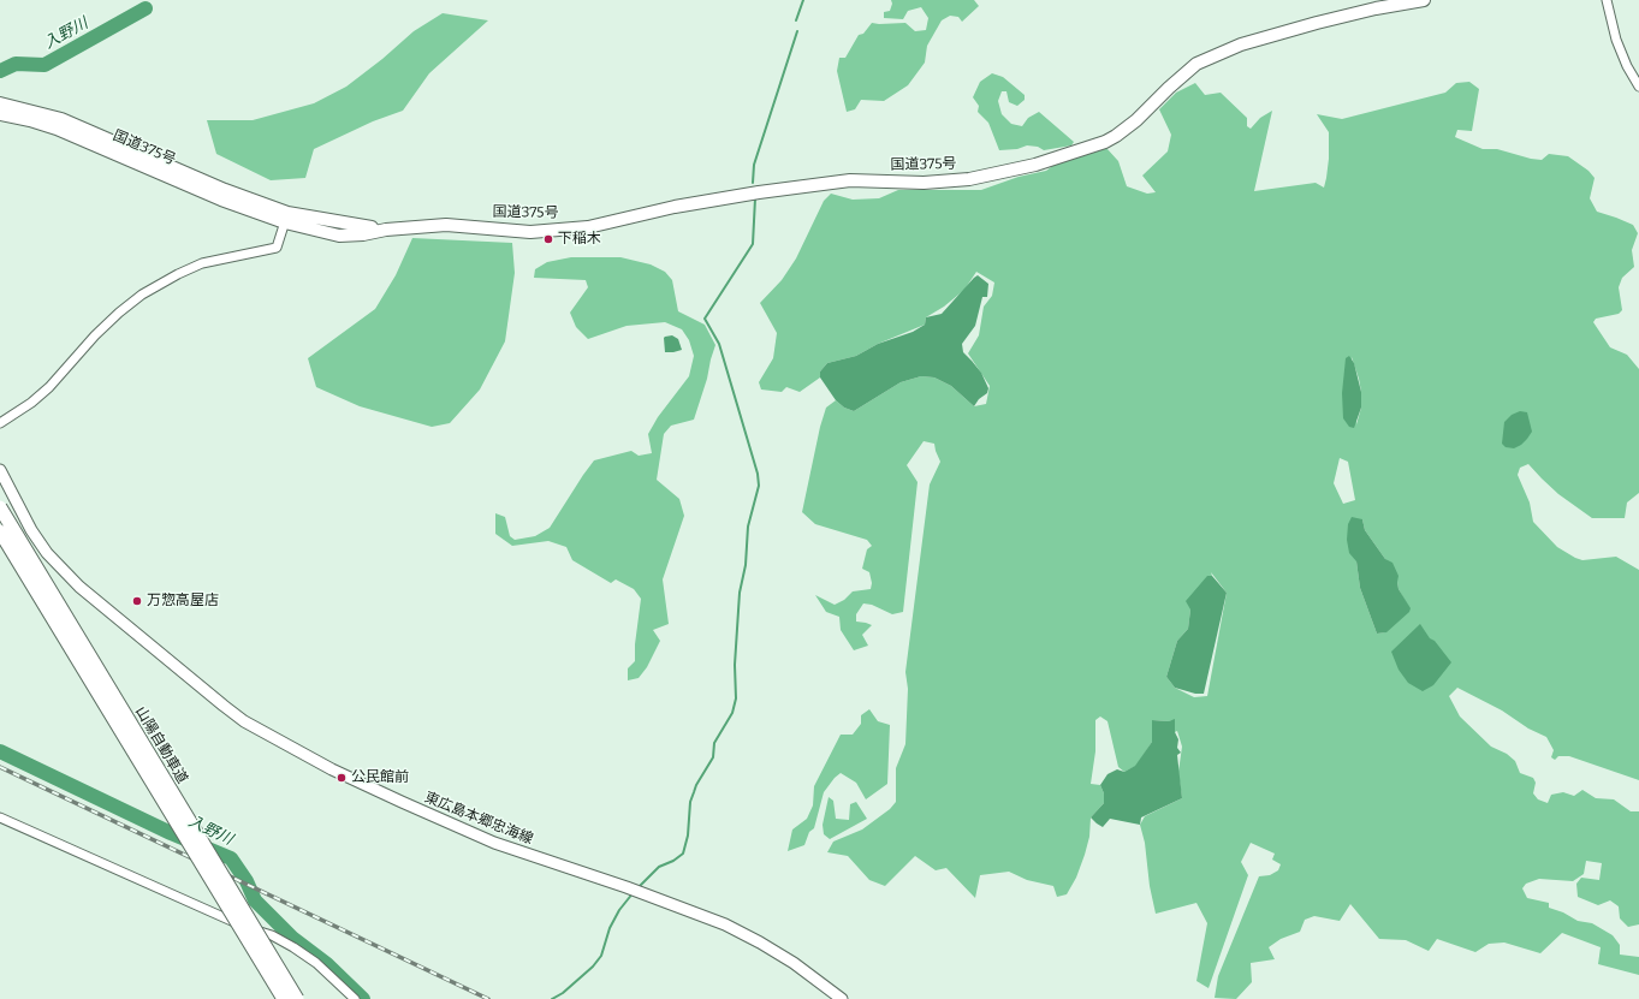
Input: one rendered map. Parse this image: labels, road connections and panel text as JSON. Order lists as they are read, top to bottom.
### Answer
{
  "streets": {
    "highway": ["国道375号", "山陽自動車道"],
    "main road": ["東広島本郷忠海線"]
  },
  "water": ["入野川"],
  "places": ["下稲木", "万惣高屋店", "公民館前"]
}
